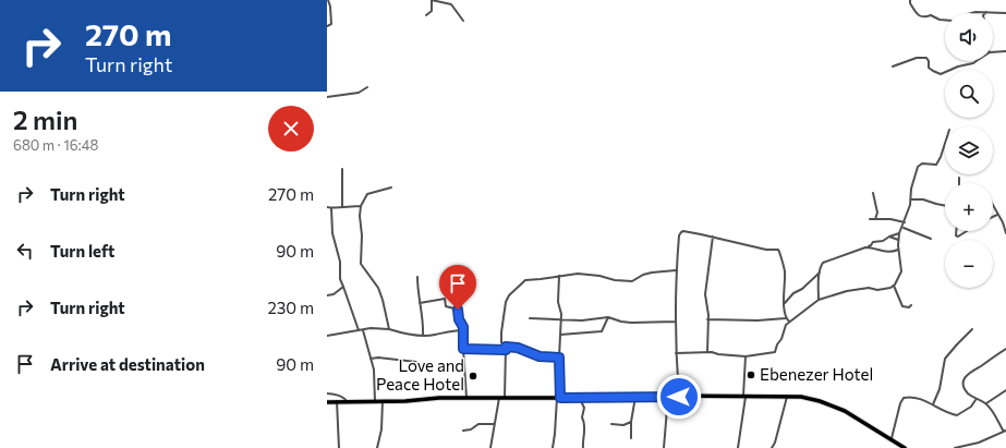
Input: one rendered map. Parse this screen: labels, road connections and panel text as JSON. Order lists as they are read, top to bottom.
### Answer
{
  "places": ["Ebenezer Hotel", "Love and Peace Hotel"],
  "page": {
    "turn": ["270 m", "Turn right"],
    "map_buttons": ["+", "−"],
    "heading": ["2 min", "680 m · 16:48"],
    "list": [
      {
        "name": "Turn right",
        "value": "270 m"
      },
      {
        "name": "Turn left",
        "value": "90 m"
      },
      {
        "name": "Turn right",
        "value": "230 m"
      },
      {
        "name": "Arrive at destination",
        "value": "90 m"
      }
    ]
  }
}
